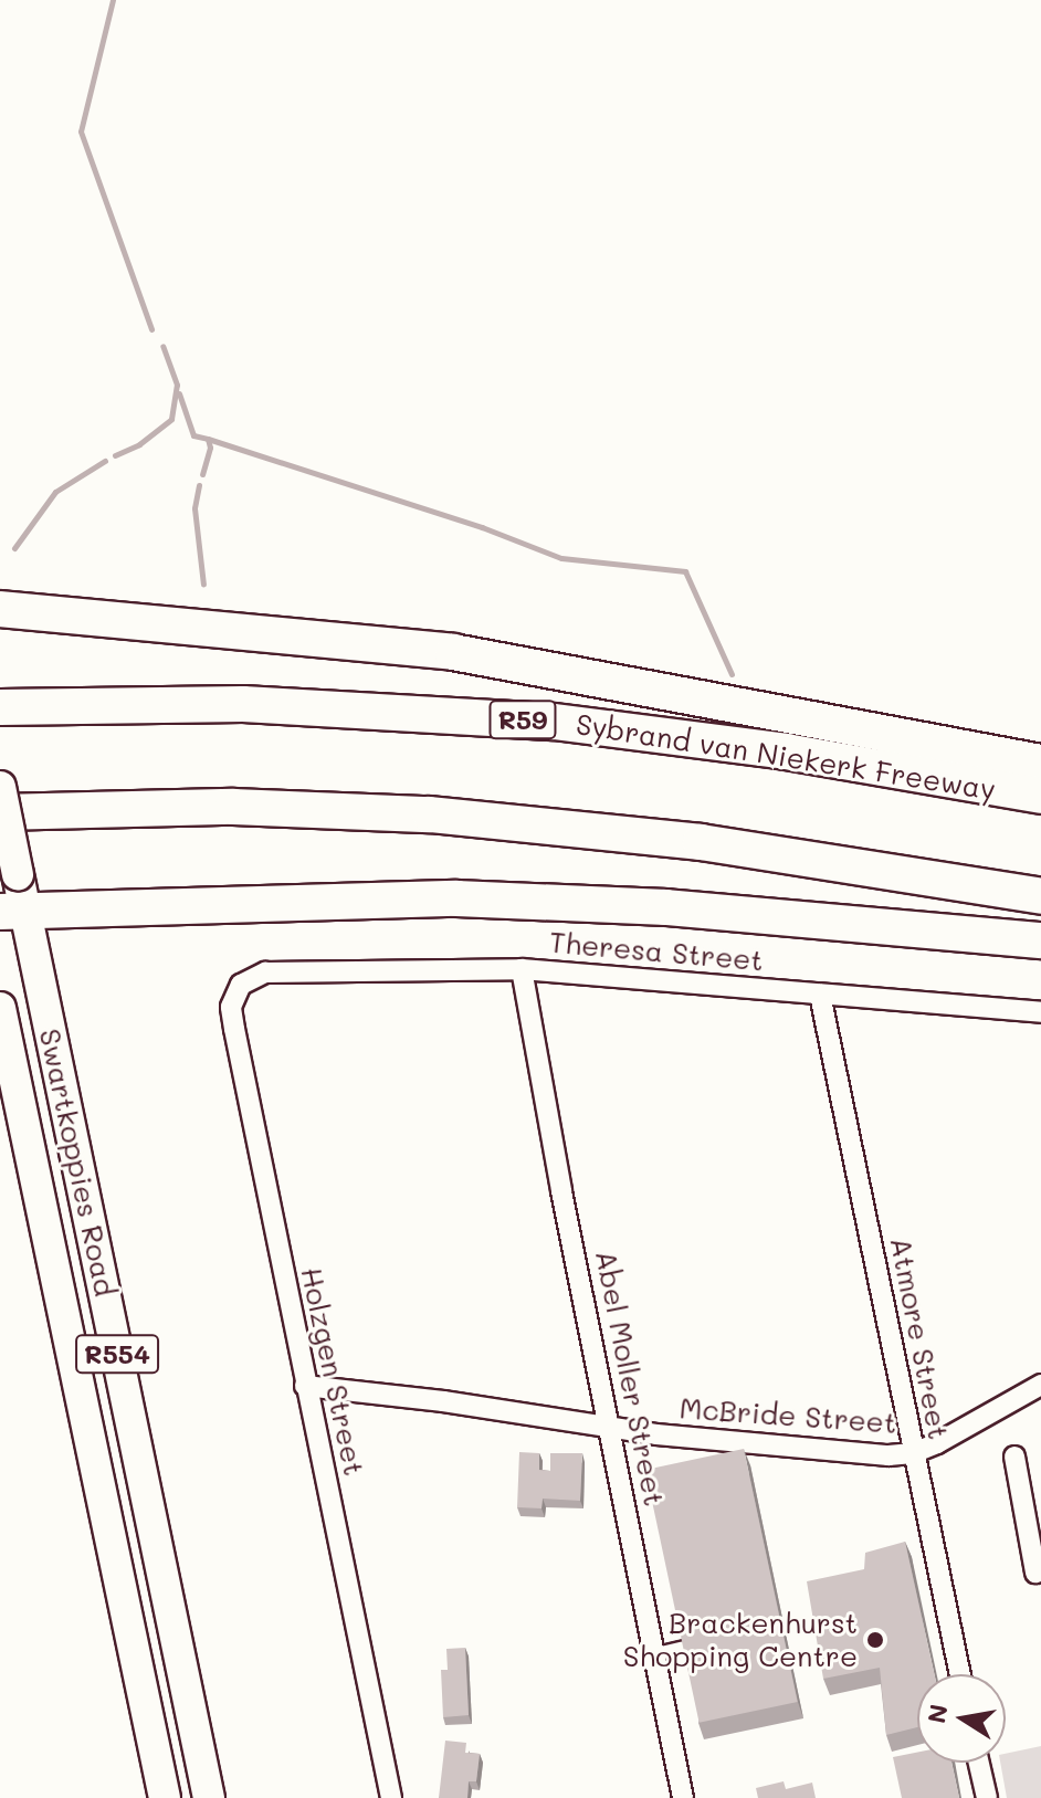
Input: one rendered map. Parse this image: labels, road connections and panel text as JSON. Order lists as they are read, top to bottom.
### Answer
{
  "streets": {
    "highway": ["R59", "Sybrand van Niekerk Freeway"],
    "main road": ["Swartkoppies Road", "R554"],
    "street": [
      "Theresa Street",
      "Atmore Street",
      "Holzgen Street",
      "Abel Moller Street",
      "McBride Street"
    ]
  },
  "crossings": [
    ["Theresa Street", "Atmore Street"],
    ["Theresa Street", "Holzgen Street"],
    ["Theresa Street", "Abel Moller Street"],
    ["Atmore Street", "McBride Street"],
    ["Holzgen Street", "McBride Street"],
    ["Abel Moller Street", "McBride Street"]
  ],
  "places": ["Brackenhurst Shopping Centre"],
  "north": "left"
}
